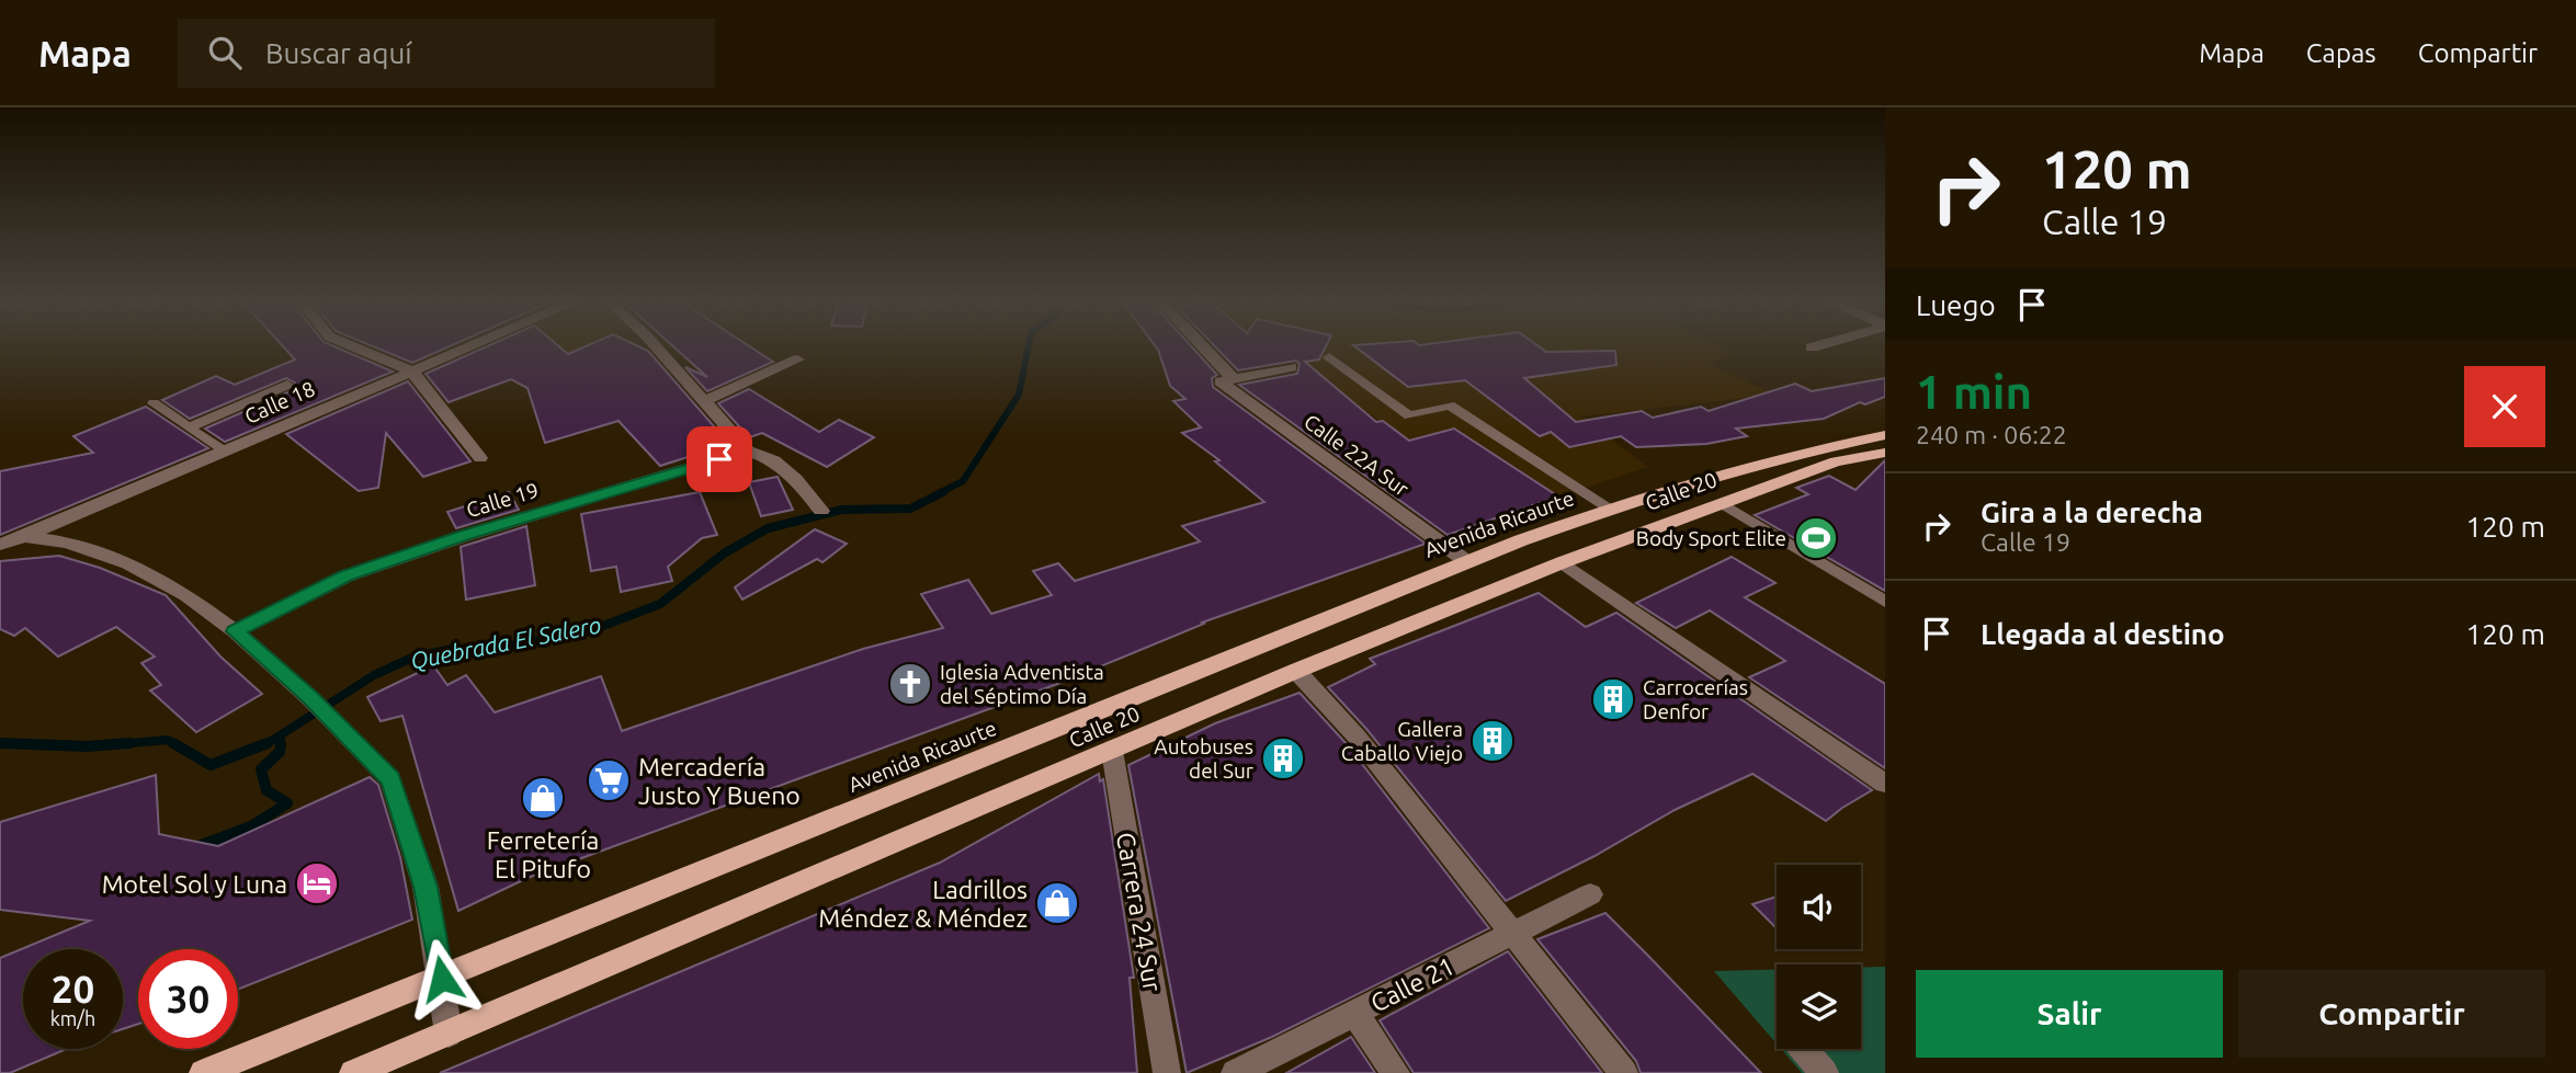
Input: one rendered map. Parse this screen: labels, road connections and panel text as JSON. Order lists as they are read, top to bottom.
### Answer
{
  "streets": {
    "main road": ["Calle 20", "Avenida Ricaurte"],
    "street": [
      "Calle 18",
      "Calle 22A Sur",
      "Calle 19",
      "Carrera 24 Sur",
      "Calle 21"
    ]
  },
  "crossings": [
    ["Calle 22A Sur", "Avenida Ricaurte"],
    ["Calle 20", "Carrera 24 Sur"]
  ],
  "water": ["Quebrada El Salero"],
  "places": {
    "sports": ["Body Sport Elite"],
    "church": ["Iglesia Adventista del Séptimo Día"],
    "building": ["Carrocerías Denfor", "Gallera Caballo Viejo", "Autobuses del Sur"],
    "supermarket": ["Mercadería Justo Y Bueno"],
    "shop": ["Ferretería El Pitufo", "Ladrillos Méndez & Méndez"],
    "hotel": ["Motel Sol y Luna"]
  },
  "page": {
    "header": "Mapa",
    "search": "Buscar aquí",
    "nav": ["Mapa", "Capas", "Compartir"],
    "turn": ["120 m", "Calle 19"],
    "then": "Luego",
    "heading": ["1 min", "240 m · 06:22"],
    "list": [
      {
        "name": "Gira a la derecha",
        "note": "Calle 19",
        "value": "120 m"
      },
      {
        "name": "Llegada al destino",
        "value": "120 m"
      }
    ],
    "speed": "20 km/h",
    "limit": "30",
    "buttons": ["Salir", "Compartir"]
  }
}
